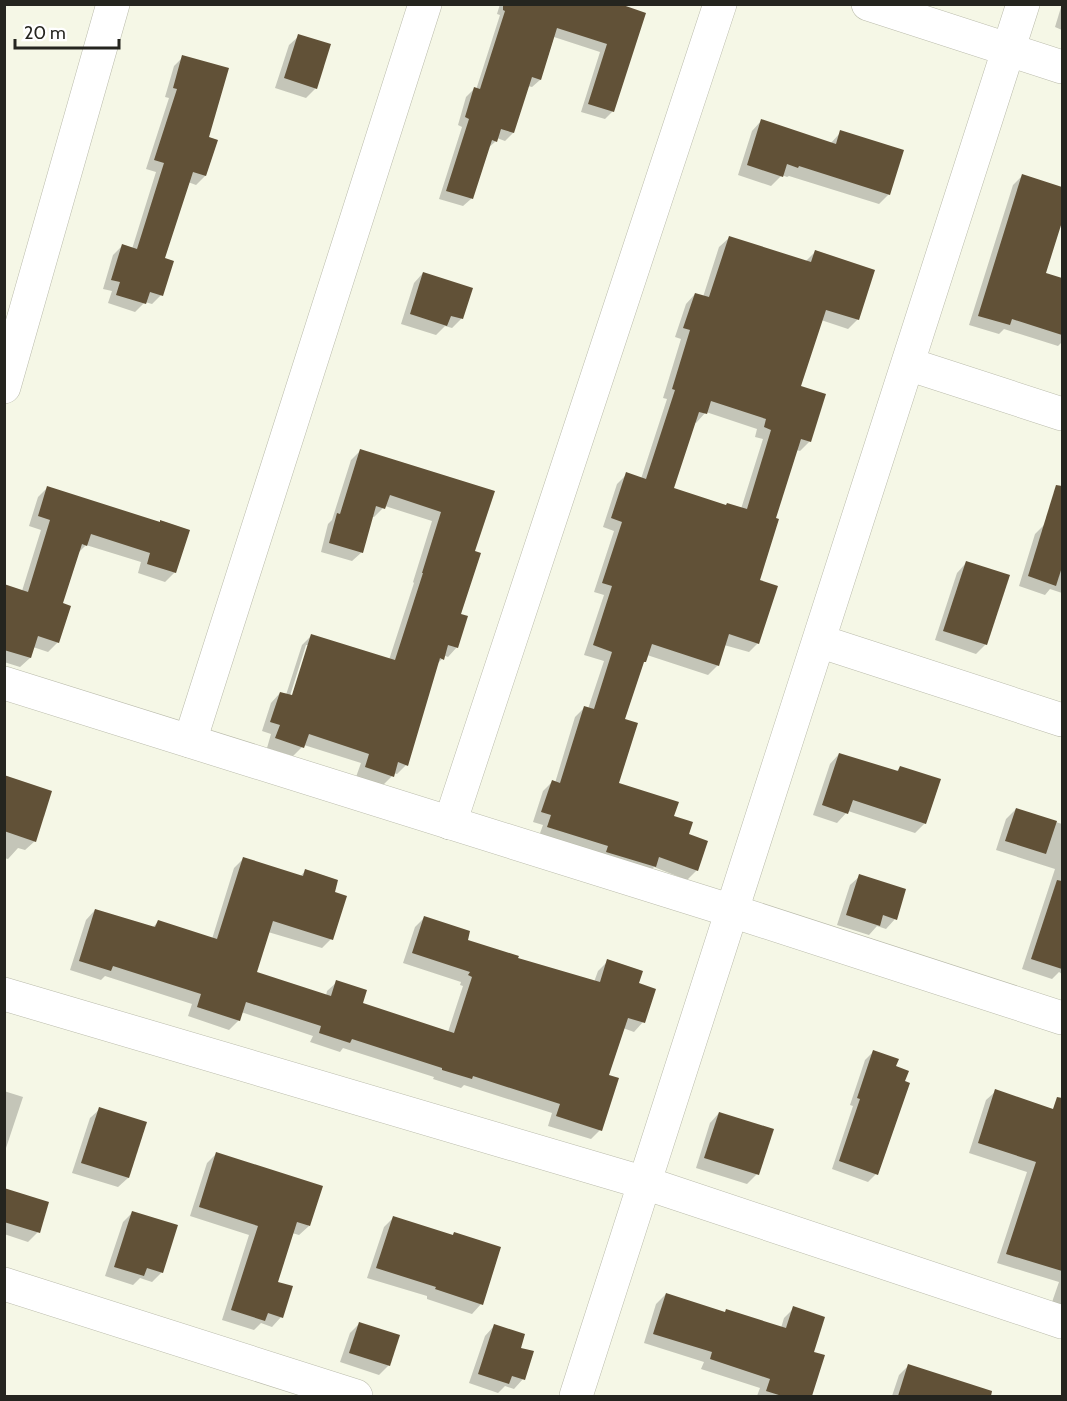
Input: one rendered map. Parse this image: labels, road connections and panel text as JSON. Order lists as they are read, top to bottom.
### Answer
{
  "scale_bar": "20 m"
}
